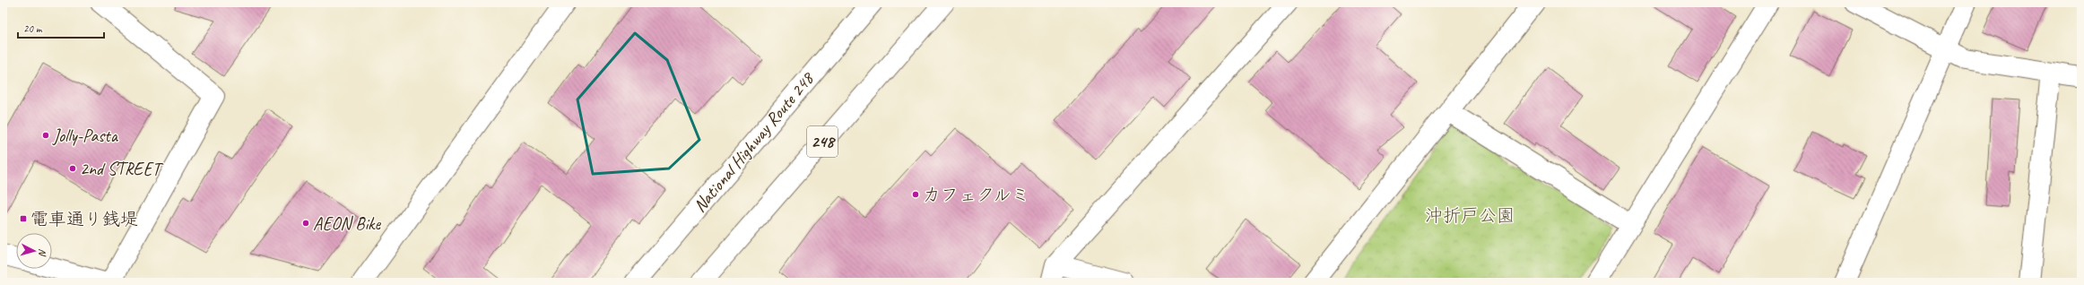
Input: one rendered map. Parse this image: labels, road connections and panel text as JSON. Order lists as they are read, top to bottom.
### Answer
{
  "streets": {
    "main road": ["248", "National Highway Route 248"]
  },
  "parks": ["沖折戸公園"],
  "places": {
    "other": [
      "Jolly-Pasta",
      "2nd STREET",
      "カフェクルミ",
      "AEON Bike"
    ],
    "transit": ["電車通り銭堤"]
  },
  "scale_bar": "20 m",
  "north": "right"
}
